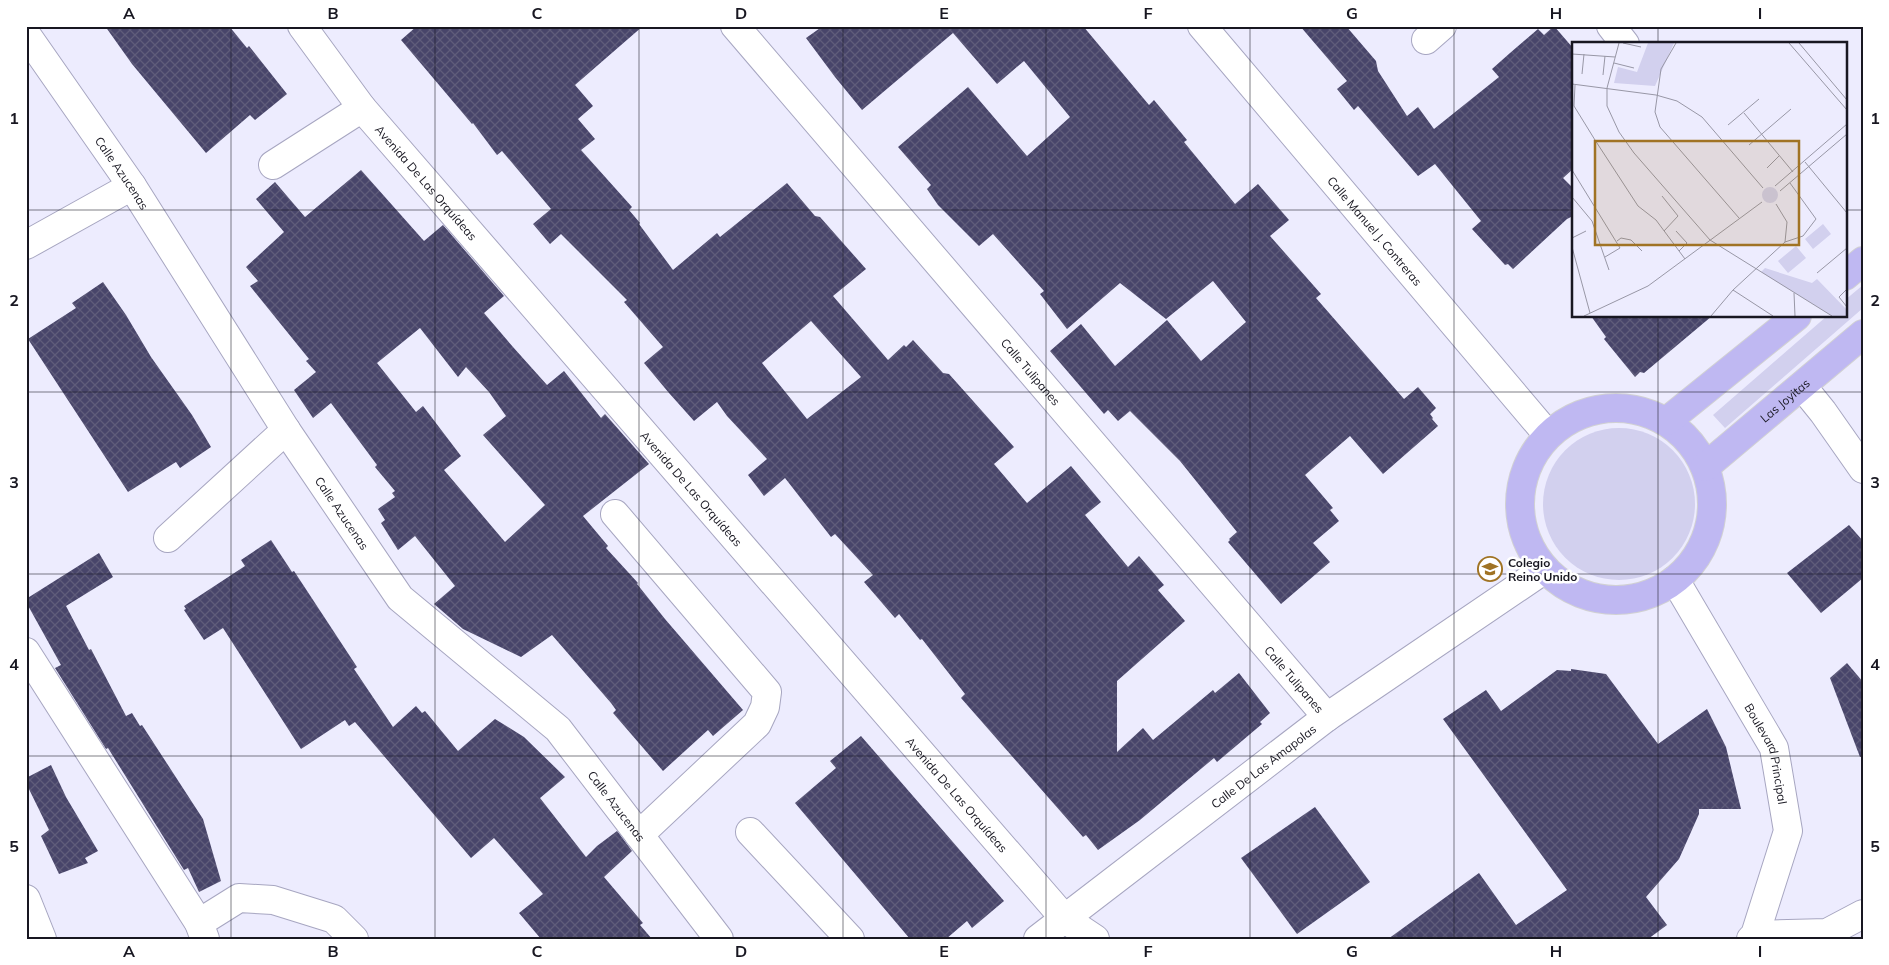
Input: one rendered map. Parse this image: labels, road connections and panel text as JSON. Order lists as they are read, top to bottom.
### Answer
{
  "streets": {
    "main road": ["Las Joyitas"],
    "street": [
      "Calle Azucenas",
      "Avenida De Las Orquídeas",
      "Calle Manuel J. Contreras",
      "Calle Tulipanes",
      "Boulevard Principal",
      "Calle De Las Amapolas"
    ]
  },
  "crossings": [
    ["Avenida De Las Orquídeas", "Calle De Las Amapolas"],
    ["Calle Tulipanes", "Calle De Las Amapolas"]
  ],
  "places": {
    "school or university": ["Colegio Reino Unido"]
  },
  "grid": {
    "columns": [
      "A",
      "B",
      "C",
      "D",
      "E",
      "F",
      "G",
      "H",
      "I"
    ],
    "rows": [
      "1",
      "2",
      "3",
      "4",
      "5"
    ]
  }
}
